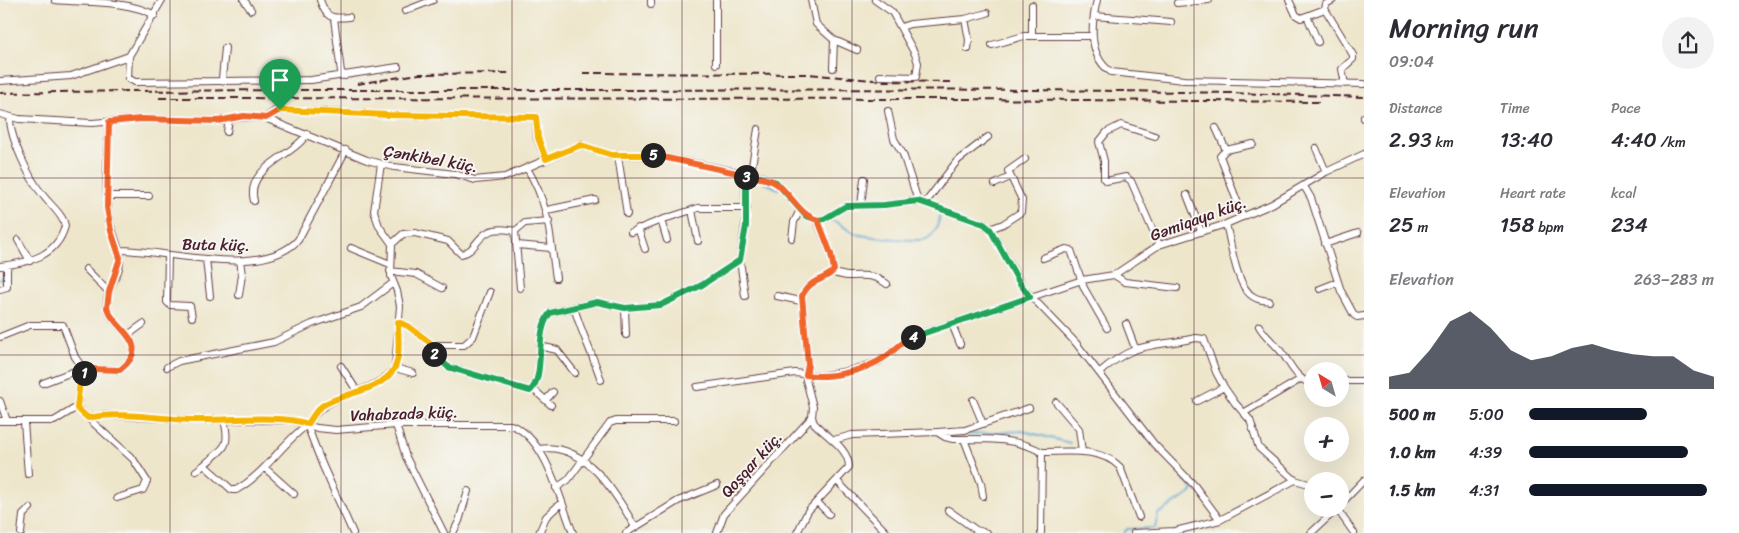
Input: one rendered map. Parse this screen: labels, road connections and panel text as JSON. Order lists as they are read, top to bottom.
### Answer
{
  "streets": {
    "street": [
      "Çənkibel küç.",
      "Gəmiqaya küç.",
      "Buta küç.",
      "Vahabzadə küç.",
      "Qoşqar küç."
    ]
  },
  "crossings": [
    ["Çənkibel küç.", "Buta küç."]
  ],
  "north": "top left",
  "page": {
    "heading": ["Morning run", "09:04"],
    "stats": [
      ["Distance", "2.93 km"],
      ["Time", "13:40"],
      ["Pace", "4:40 /km"],
      ["Elevation", "25 m"],
      ["Heart rate", "158 bpm"],
      ["kcal", "234"]
    ],
    "pins": [
      "5",
      "3",
      "4",
      "2",
      "1"
    ],
    "chart": ["Elevation", "263–283 m"],
    "map_buttons": ["+", "−"],
    "list": [
      {
        "name": "500 m",
        "note": "5:00"
      },
      {
        "name": "1.0 km",
        "note": "4:39"
      },
      {
        "name": "1.5 km",
        "note": "4:31"
      }
    ]
  }
}
